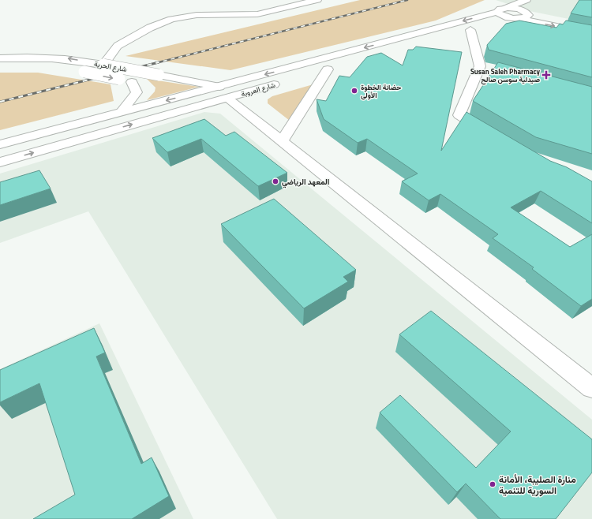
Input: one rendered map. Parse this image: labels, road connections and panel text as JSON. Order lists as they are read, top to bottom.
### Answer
{
  "streets": {
    "street": ["شارع الحرية", "شارع العروبة"]
  },
  "crossings": [
    ["شارع الحرية", "شارع العروبة"]
  ],
  "places": {
    "health": ["Susan Saleh Pharmacy صيدلية سوسن صالح"],
    "other": ["حضانة الخطوة الأولى", "المعهد الرياضي", "منارة الصليبة، الأمانة السورية للتنمية"]
  }
}
